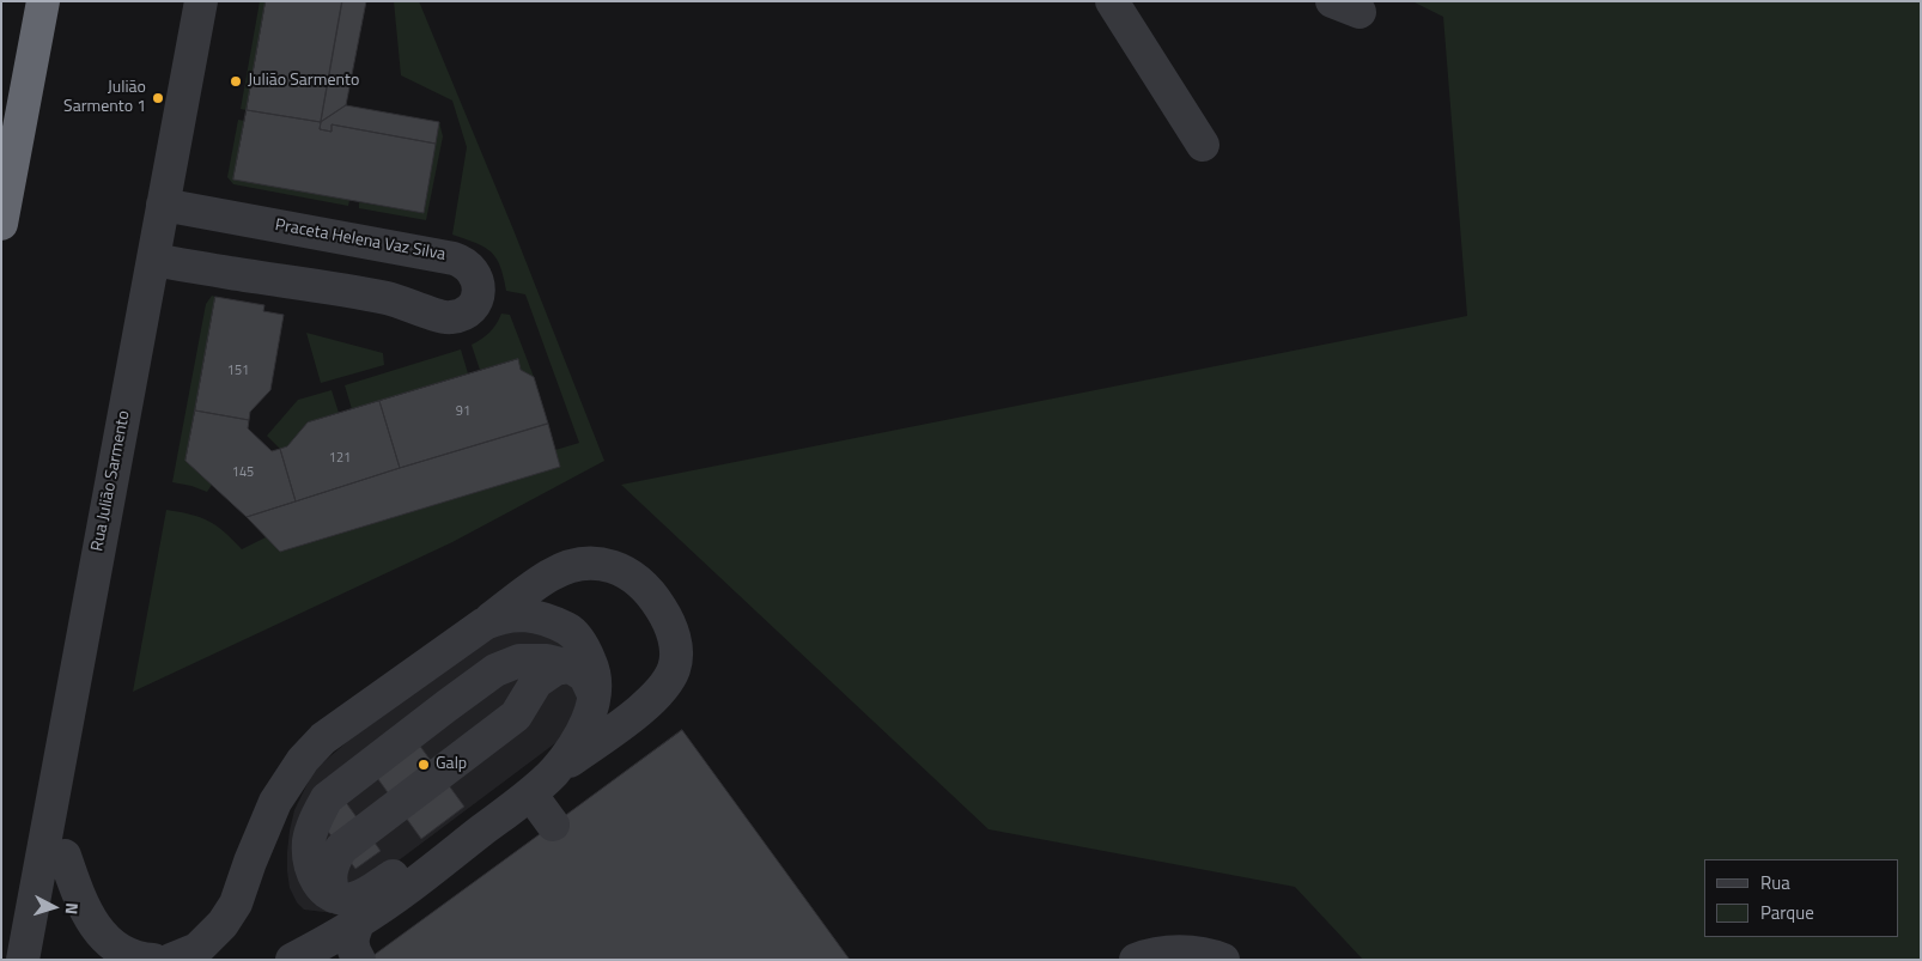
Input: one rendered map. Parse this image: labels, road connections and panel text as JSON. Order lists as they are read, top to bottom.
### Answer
{
  "streets": {
    "street": ["Praceta Helena Vaz Silva", "Rua Julião Sarmento"]
  },
  "crossings": [
    ["Praceta Helena Vaz Silva", "Rua Julião Sarmento"]
  ],
  "places": ["Julião Sarmento", "Julião Sarmento 1", "Galp"],
  "house_numbers": [
    "151",
    "91",
    "121",
    "145"
  ],
  "legend": ["Rua", "Parque"],
  "north": "right"
}
